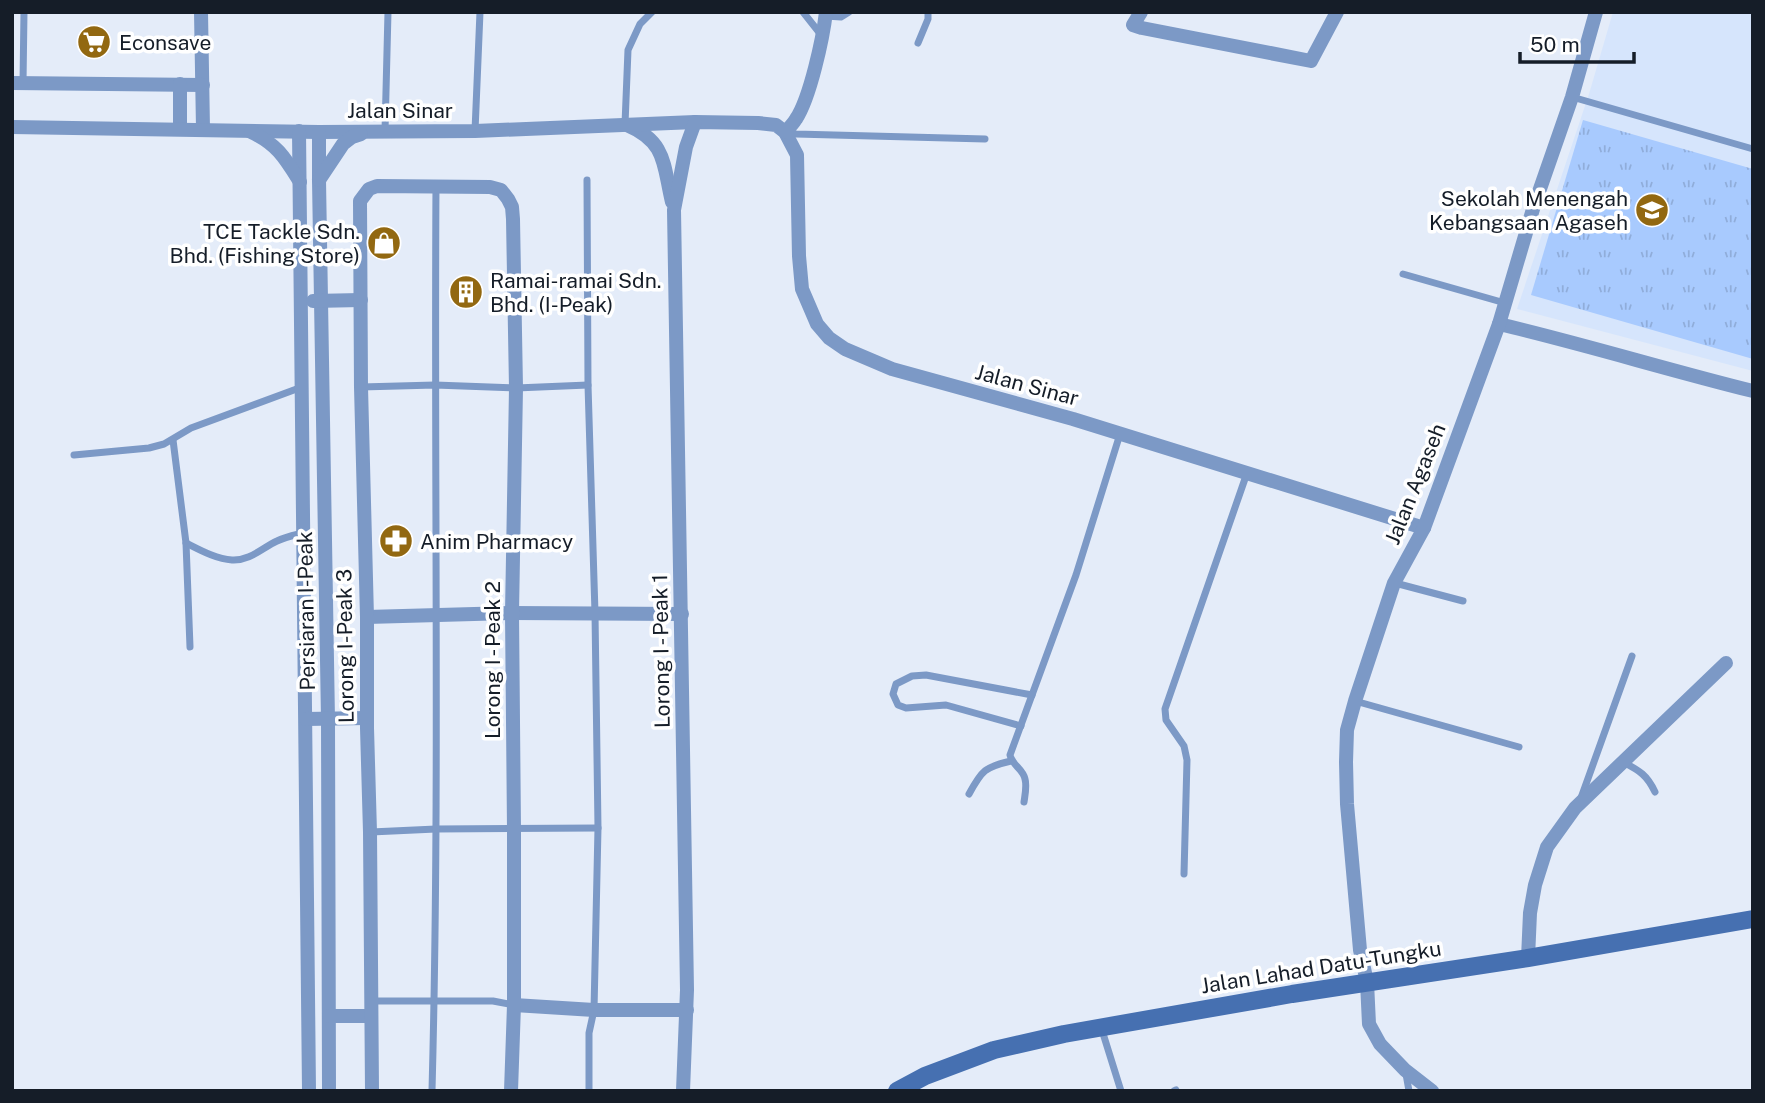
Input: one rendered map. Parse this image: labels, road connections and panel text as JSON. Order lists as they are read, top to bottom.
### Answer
{
  "streets": {
    "main road": ["Jalan Lahad Datu-Tungku"],
    "street": [
      "Jalan Sinar",
      "Jalan Agaseh",
      "Persiaran I-Peak",
      "Lorong I-Peak 3",
      "Lorong I - Peak 1",
      "Lorong I - Peak 2"
    ]
  },
  "crossings": [
    ["Jalan Sinar", "Jalan Agaseh"],
    ["Jalan Sinar", "Persiaran I-Peak"],
    ["Jalan Sinar", "Lorong I - Peak 1"],
    ["Jalan Agaseh", "Jalan Lahad Datu-Tungku"],
    ["Lorong I-Peak 3", "Lorong I - Peak 2"]
  ],
  "places": {
    "supermarket": ["Econsave"],
    "school or university": ["Sekolah Menengah Kebangsaan Agaseh"],
    "shop": ["TCE Tackle Sdn. Bhd. (Fishing Store)"],
    "building": ["Ramai-ramai Sdn. Bhd. (I-Peak)"],
    "pharmacy": ["Anim Pharmacy"]
  },
  "scale_bar": "50 m"
}
